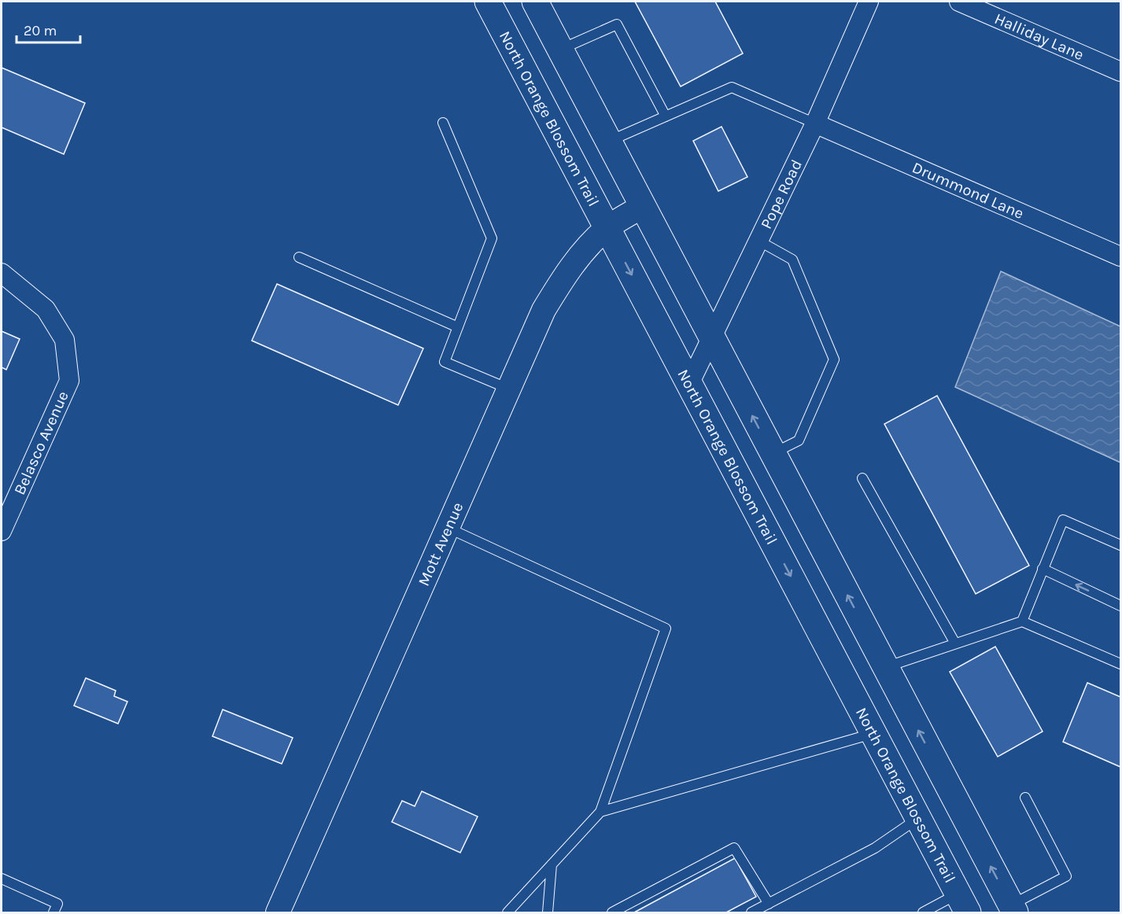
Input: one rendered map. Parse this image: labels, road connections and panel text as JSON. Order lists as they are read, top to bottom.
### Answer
{
  "streets": {
    "main road": ["North Orange Blossom Trail"],
    "street": [
      "Halliday Lane",
      "Drummond Lane",
      "Pope Road",
      "Belasco Avenue",
      "Mott Avenue"
    ]
  },
  "crossings": [
    ["North Orange Blossom Trail", "Pope Road"],
    ["North Orange Blossom Trail", "Mott Avenue"],
    ["Drummond Lane", "Pope Road"]
  ],
  "scale_bar": "20 m"
}
